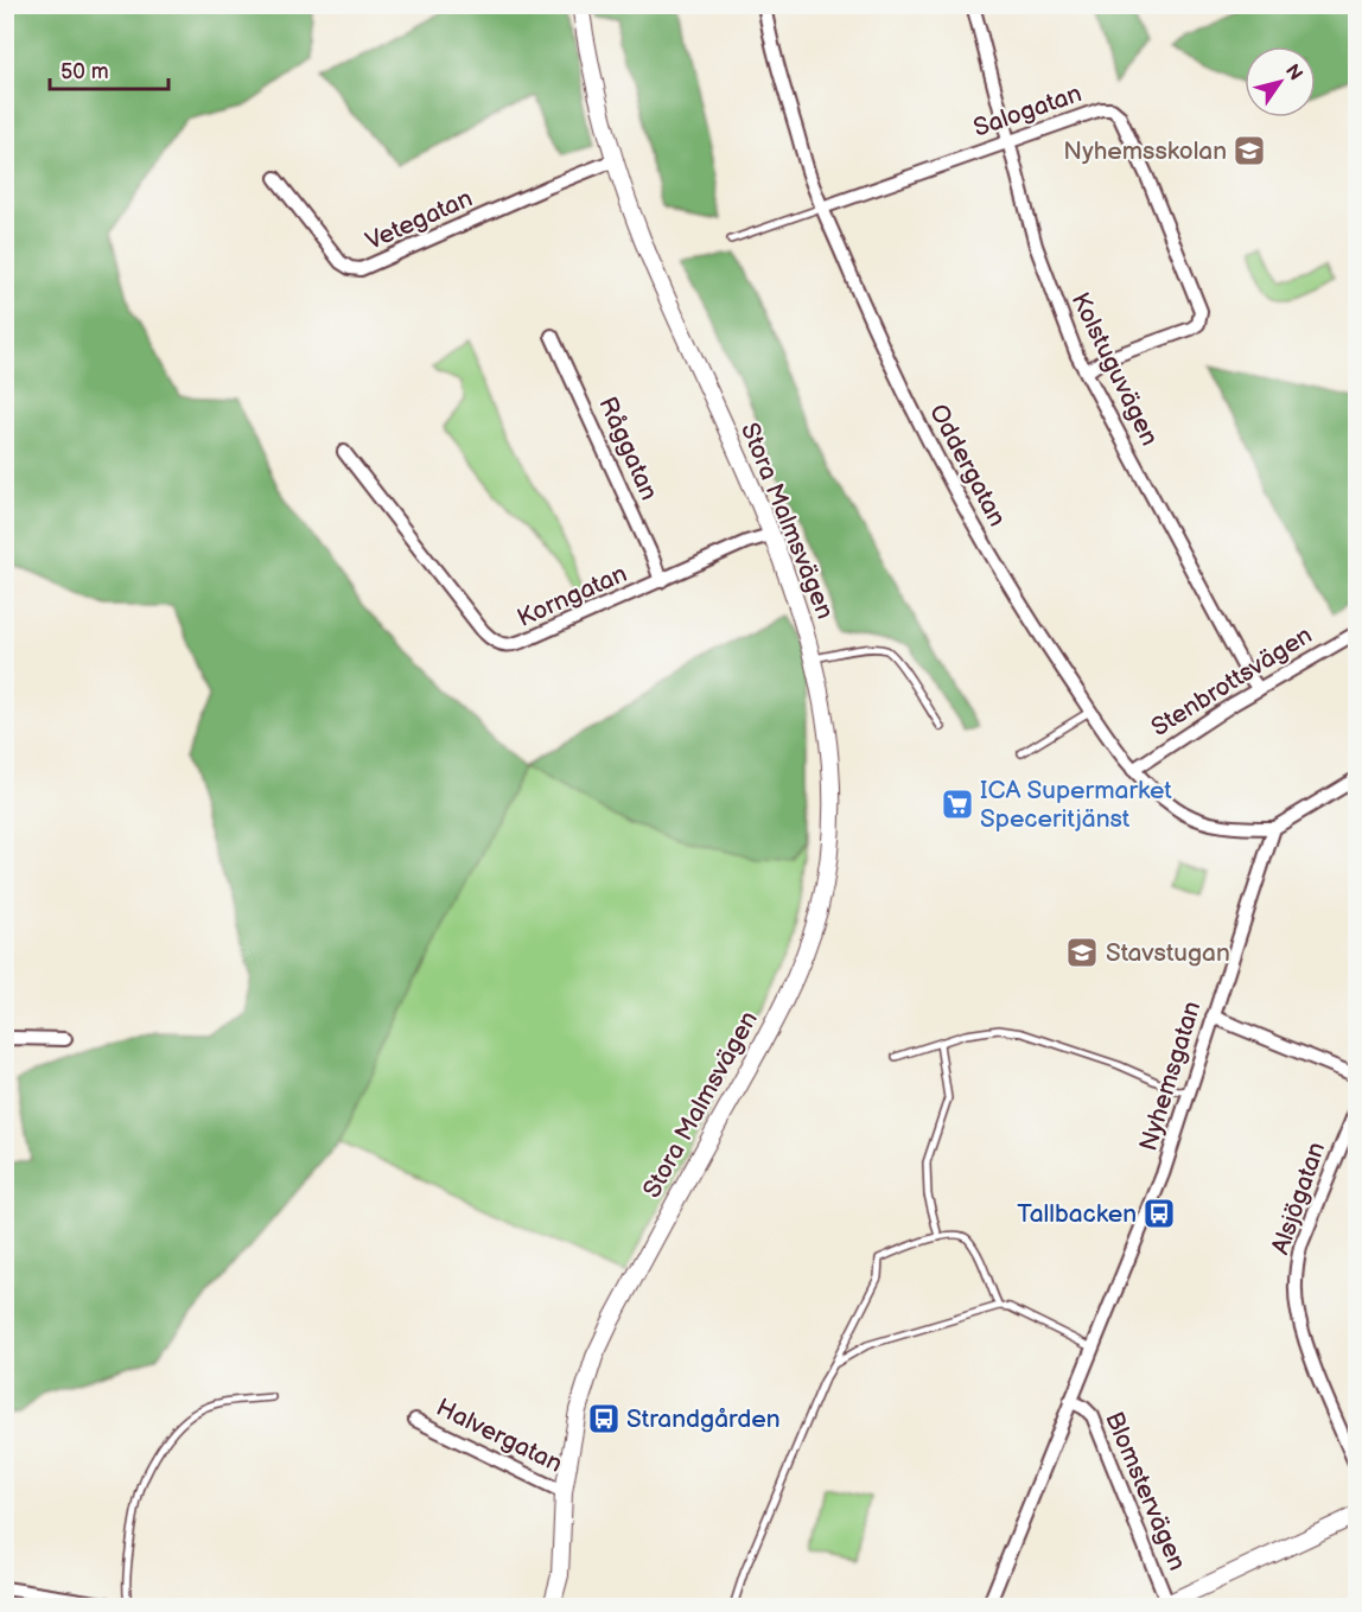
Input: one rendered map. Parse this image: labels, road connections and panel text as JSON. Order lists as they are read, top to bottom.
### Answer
{
  "streets": {
    "street": [
      "Salogatan",
      "Vetegatan",
      "Kolstuguvägen",
      "Råggatan",
      "Oddergatan",
      "Stora Malmsvägen",
      "Korngatan",
      "Stenbrottsvägen",
      "Nyhemsgatan",
      "Alsjögatan",
      "Halvergatan",
      "Blomstervägen"
    ]
  },
  "crossings": [
    ["Salogatan", "Kolstuguvägen"],
    ["Salogatan", "Oddergatan"],
    ["Vetegatan", "Stora Malmsvägen"],
    ["Kolstuguvägen", "Stenbrottsvägen"],
    ["Råggatan", "Korngatan"],
    ["Oddergatan", "Stenbrottsvägen"],
    ["Oddergatan", "Nyhemsgatan"],
    ["Stora Malmsvägen", "Korngatan"],
    ["Stora Malmsvägen", "Halvergatan"],
    ["Nyhemsgatan", "Blomstervägen"]
  ],
  "places": {
    "school or university": ["Nyhemsskolan", "Stavstugan"],
    "supermarket": ["ICA Supermarket Speceritjänst"],
    "bus stop": ["Tallbacken", "Strandgården"]
  },
  "scale_bar": "50 m",
  "north": "top right"
}
